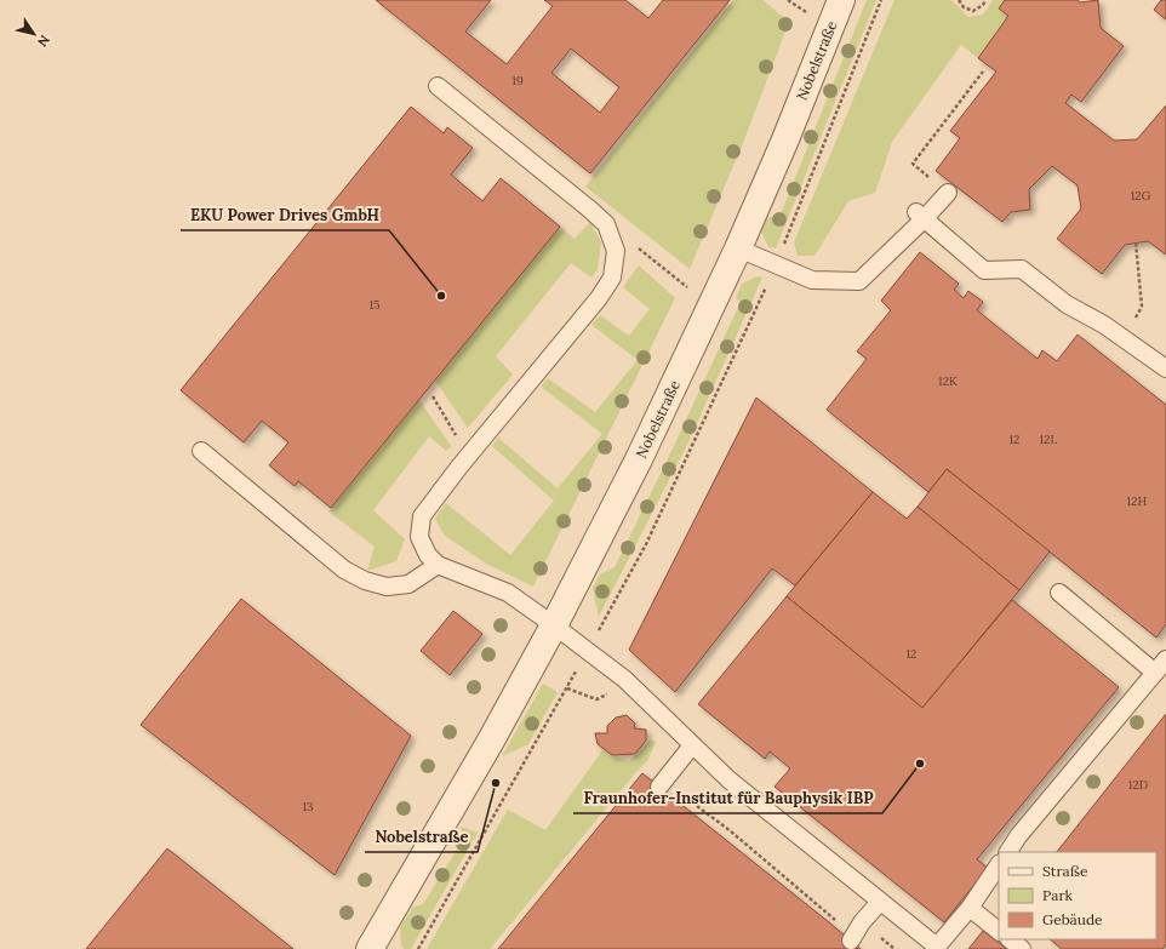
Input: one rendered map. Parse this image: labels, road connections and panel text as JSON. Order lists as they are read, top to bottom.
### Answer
{
  "streets": {
    "street": ["Nobelstraße"]
  },
  "places": ["EKU Power Drives GmbH", "Fraunhofer-Institut für Bauphysik IBP", "Nobelstraße"],
  "house_numbers": [
    "19",
    "12G",
    "15",
    "12K",
    "12",
    "12L",
    "12H",
    "12",
    "12D",
    "13"
  ],
  "legend": ["Straße", "Park", "Gebäude"],
  "north": "bottom right"
}
